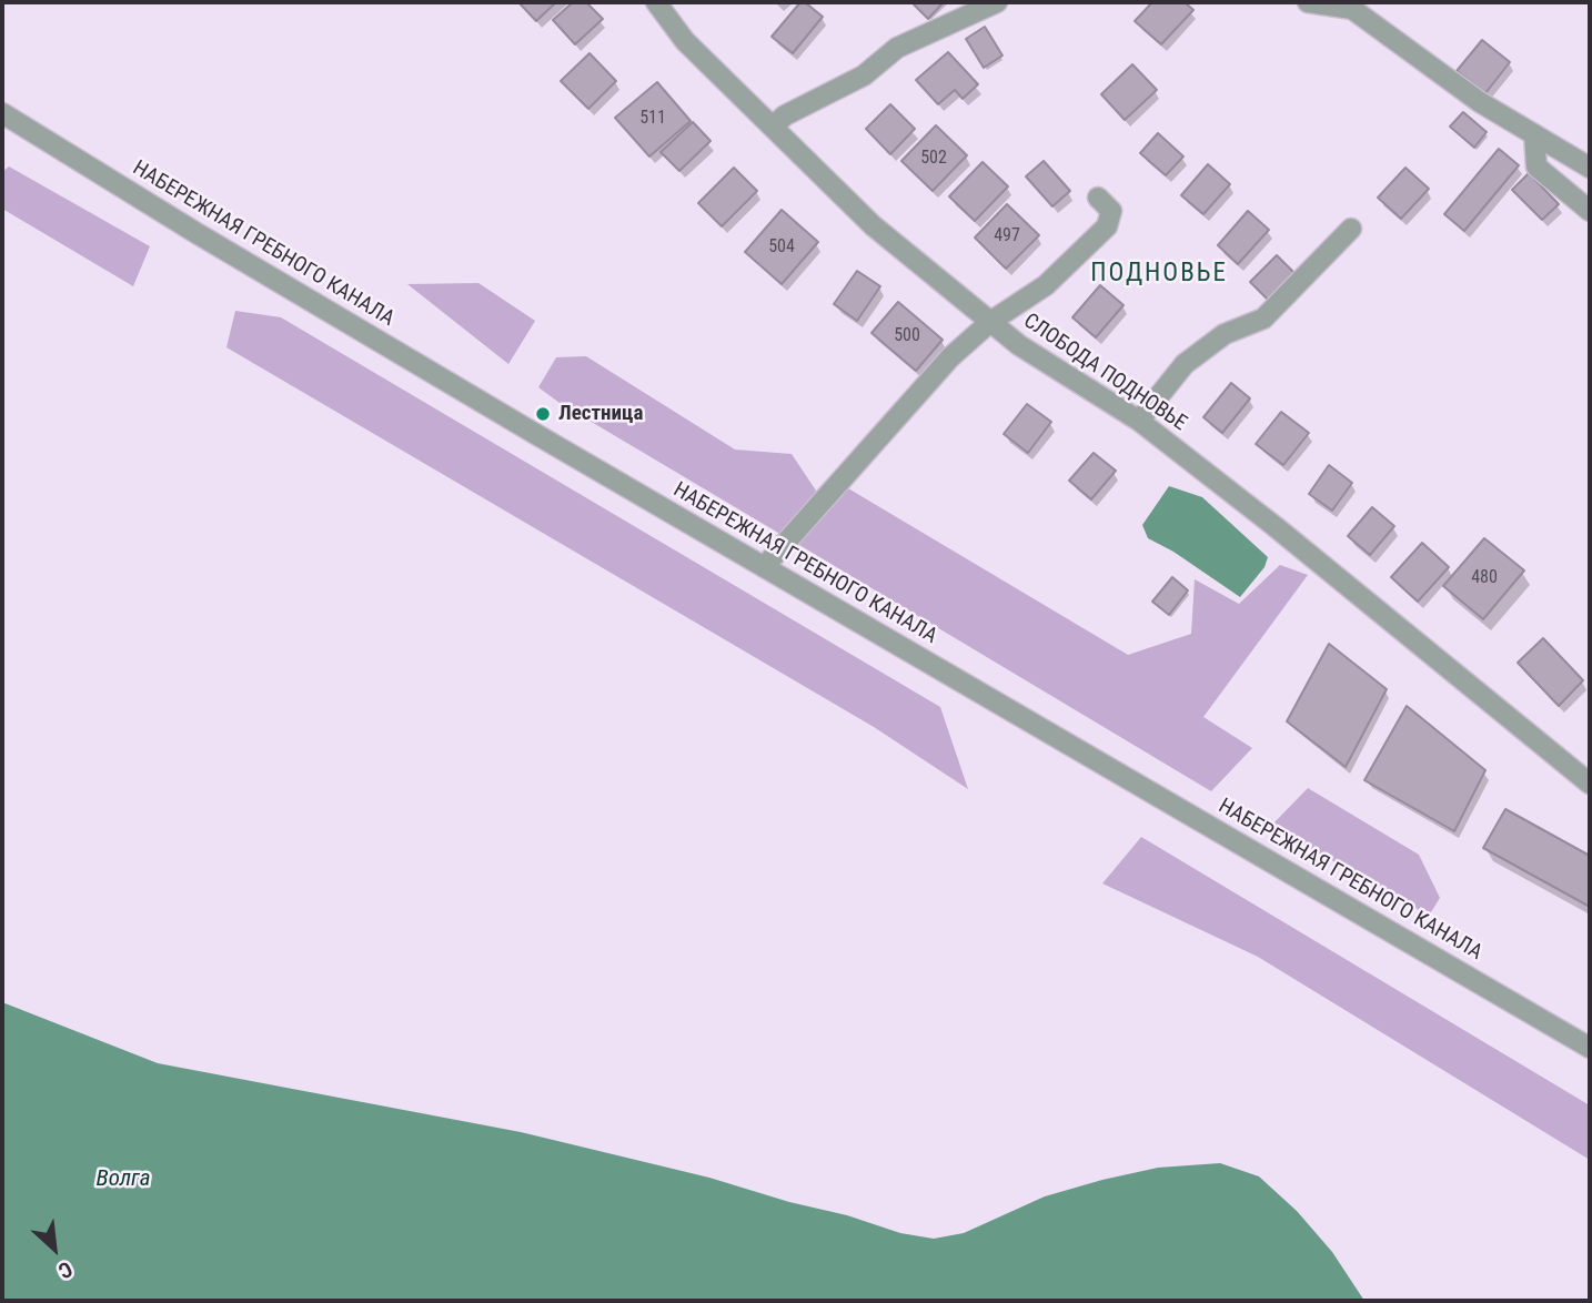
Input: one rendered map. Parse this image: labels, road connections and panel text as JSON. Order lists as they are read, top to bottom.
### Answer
{
  "streets": {
    "street": ["НАБЕРЕЖНАЯ ГРЕБНОГО КАНАЛА", "СЛОБОДА ПОДНОВЬЕ"]
  },
  "districts": ["ПОДНОВЬЕ"],
  "water": ["Волга"],
  "places": ["Лестница"],
  "house_numbers": [
    "511",
    "502",
    "497",
    "504",
    "500",
    "480"
  ],
  "north": "bottom right"
}
